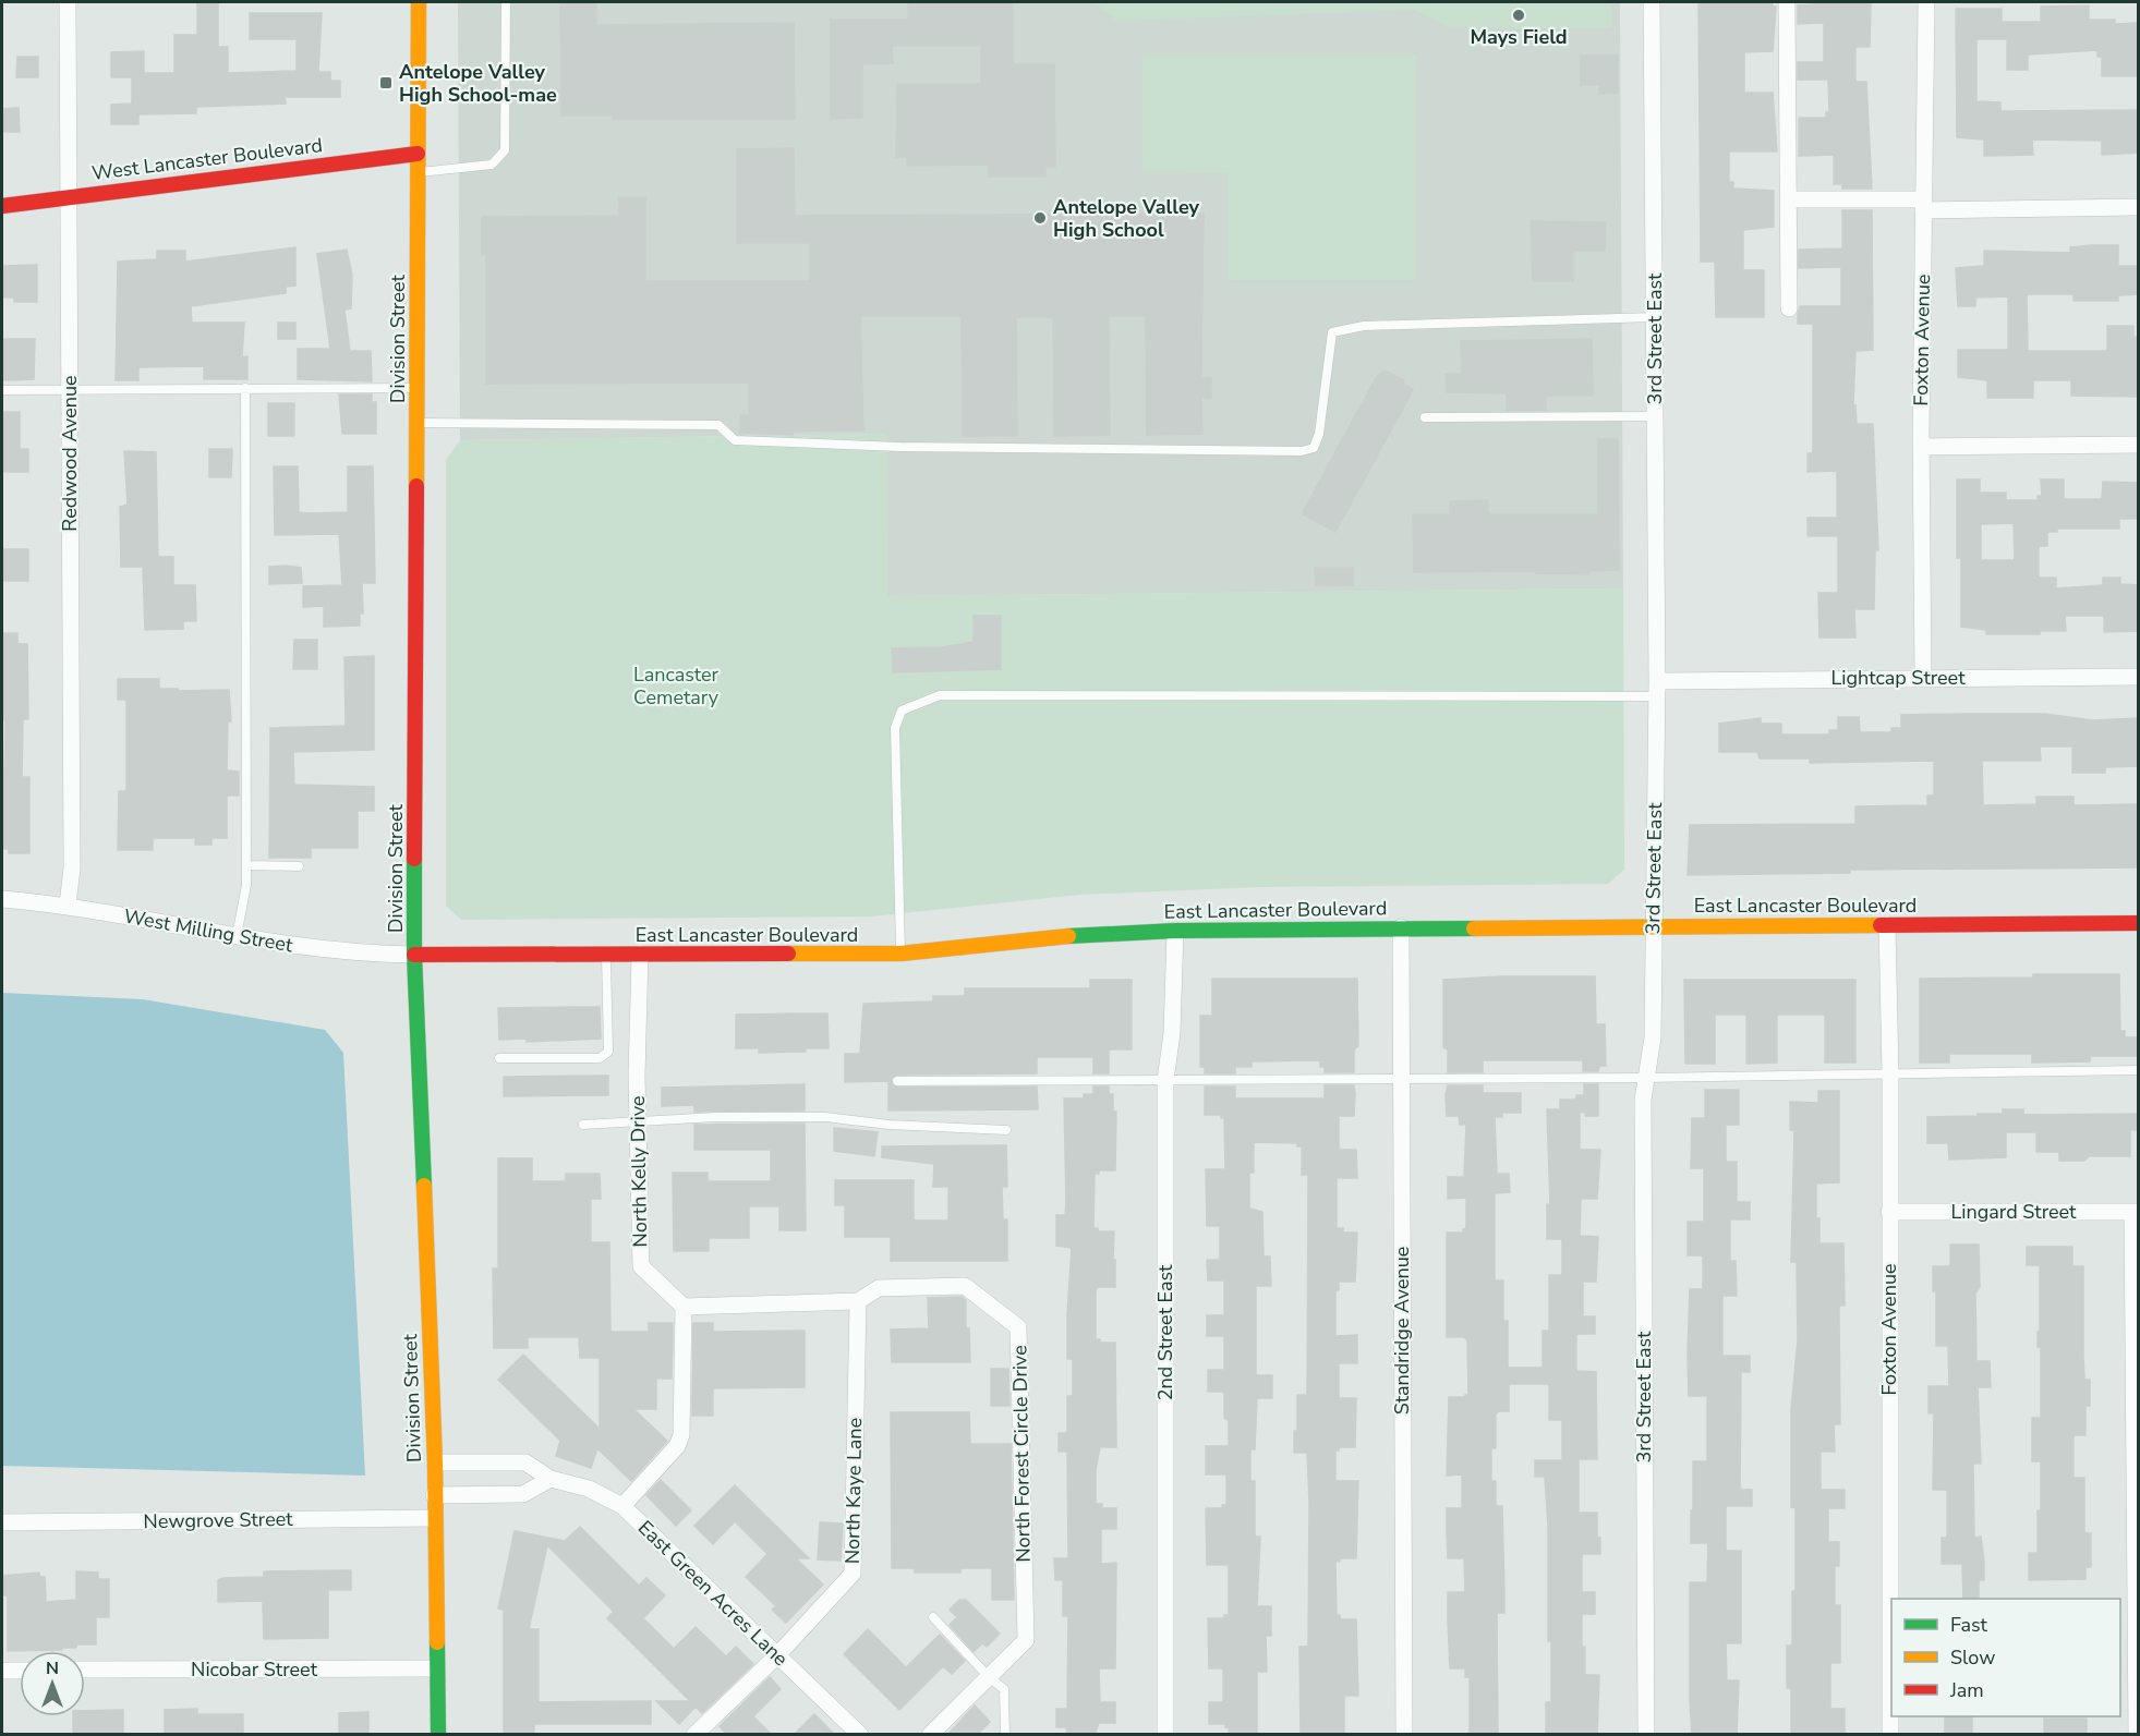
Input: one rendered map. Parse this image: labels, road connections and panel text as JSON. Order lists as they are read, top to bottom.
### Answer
{
  "streets": {
    "main road": ["West Lancaster Boulevard", "Division Street", "East Lancaster Boulevard"],
    "street": [
      "3rd Street East",
      "Foxton Avenue",
      "Redwood Avenue",
      "Lightcap Street",
      "West Milling Street",
      "North Kelly Drive",
      "Lingard Street",
      "Standridge Avenue",
      "2nd Street East",
      "North Forest Circle Drive",
      "North Kaye Lane",
      "Newgrove Street",
      "East Green Acres Lane",
      "Nicobar Street"
    ]
  },
  "crossings": [
    ["West Lancaster Boulevard", "Division Street"],
    ["West Lancaster Boulevard", "Redwood Avenue"],
    ["Division Street", "East Lancaster Boulevard"],
    ["Division Street", "West Milling Street"],
    ["Division Street", "Newgrove Street"],
    ["Division Street", "East Green Acres Lane"],
    ["Division Street", "Nicobar Street"],
    ["3rd Street East", "Lightcap Street"],
    ["3rd Street East", "East Lancaster Boulevard"],
    ["Foxton Avenue", "Lightcap Street"],
    ["Foxton Avenue", "East Lancaster Boulevard"],
    ["Foxton Avenue", "Lingard Street"],
    ["Redwood Avenue", "West Milling Street"],
    ["East Lancaster Boulevard", "West Milling Street"],
    ["East Lancaster Boulevard", "North Kelly Drive"],
    ["East Lancaster Boulevard", "Standridge Avenue"],
    ["East Lancaster Boulevard", "2nd Street East"],
    ["North Kelly Drive", "North Forest Circle Drive"],
    ["North Forest Circle Drive", "North Kaye Lane"],
    ["North Kaye Lane", "East Green Acres Lane"]
  ],
  "parks": ["Lancaster Cemetary"],
  "places": {
    "other": ["Mays Field", "Antelope Valley High School"],
    "transit": ["Antelope Valley High School-mae"]
  },
  "legend": ["Fast", "Slow", "Jam"],
  "north": "top"
}
